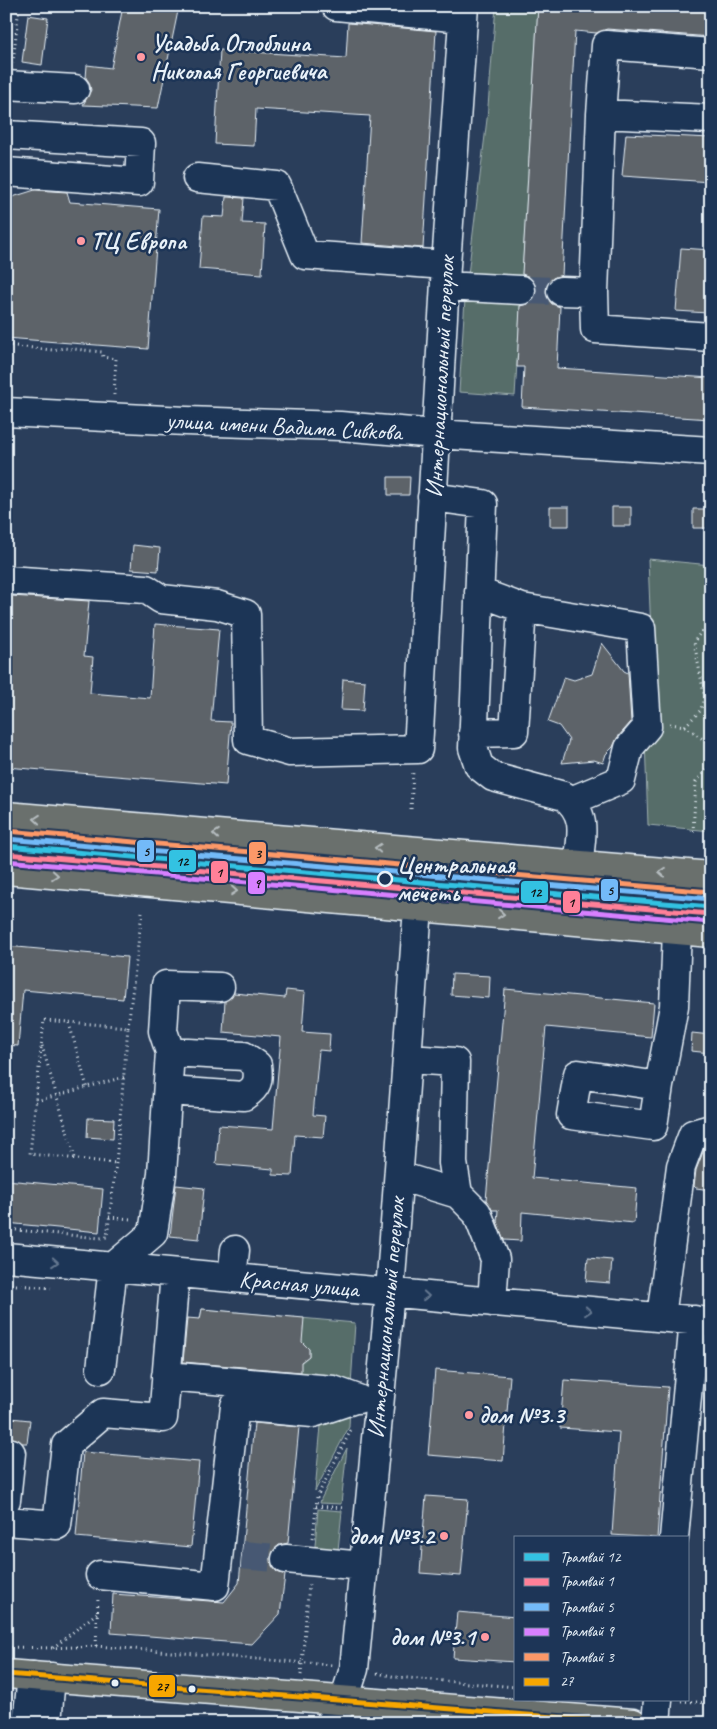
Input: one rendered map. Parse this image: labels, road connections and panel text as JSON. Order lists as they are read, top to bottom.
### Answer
{
  "streets": {
    "street": ["Интернациональный переулок", "улица имени Вадима Сивкова", "Красная улица"]
  },
  "crossings": [
    ["Интернациональный переулок", "улица имени Вадима Сивкова"],
    ["Интернациональный переулок", "Красная улица"]
  ],
  "one_way": ["Красная улица"],
  "places": [
    "Усадьба Оглоблина Николая Георгиевича",
    "ТЦ Европа",
    "Центральная мечеть",
    "дом №3.3",
    "дом №3.2",
    "дом №3.1"
  ],
  "lines": [
    "tram line 3",
    "tram line 5",
    "tram line 12",
    "tram line 1",
    "tram line 9",
    "transit line 27"
  ],
  "legend": [
    "Трамвай 12",
    "Трамвай 1",
    "Трамвай 5",
    "Трамвай 9",
    "Трамвай 3",
    "27"
  ]
}
